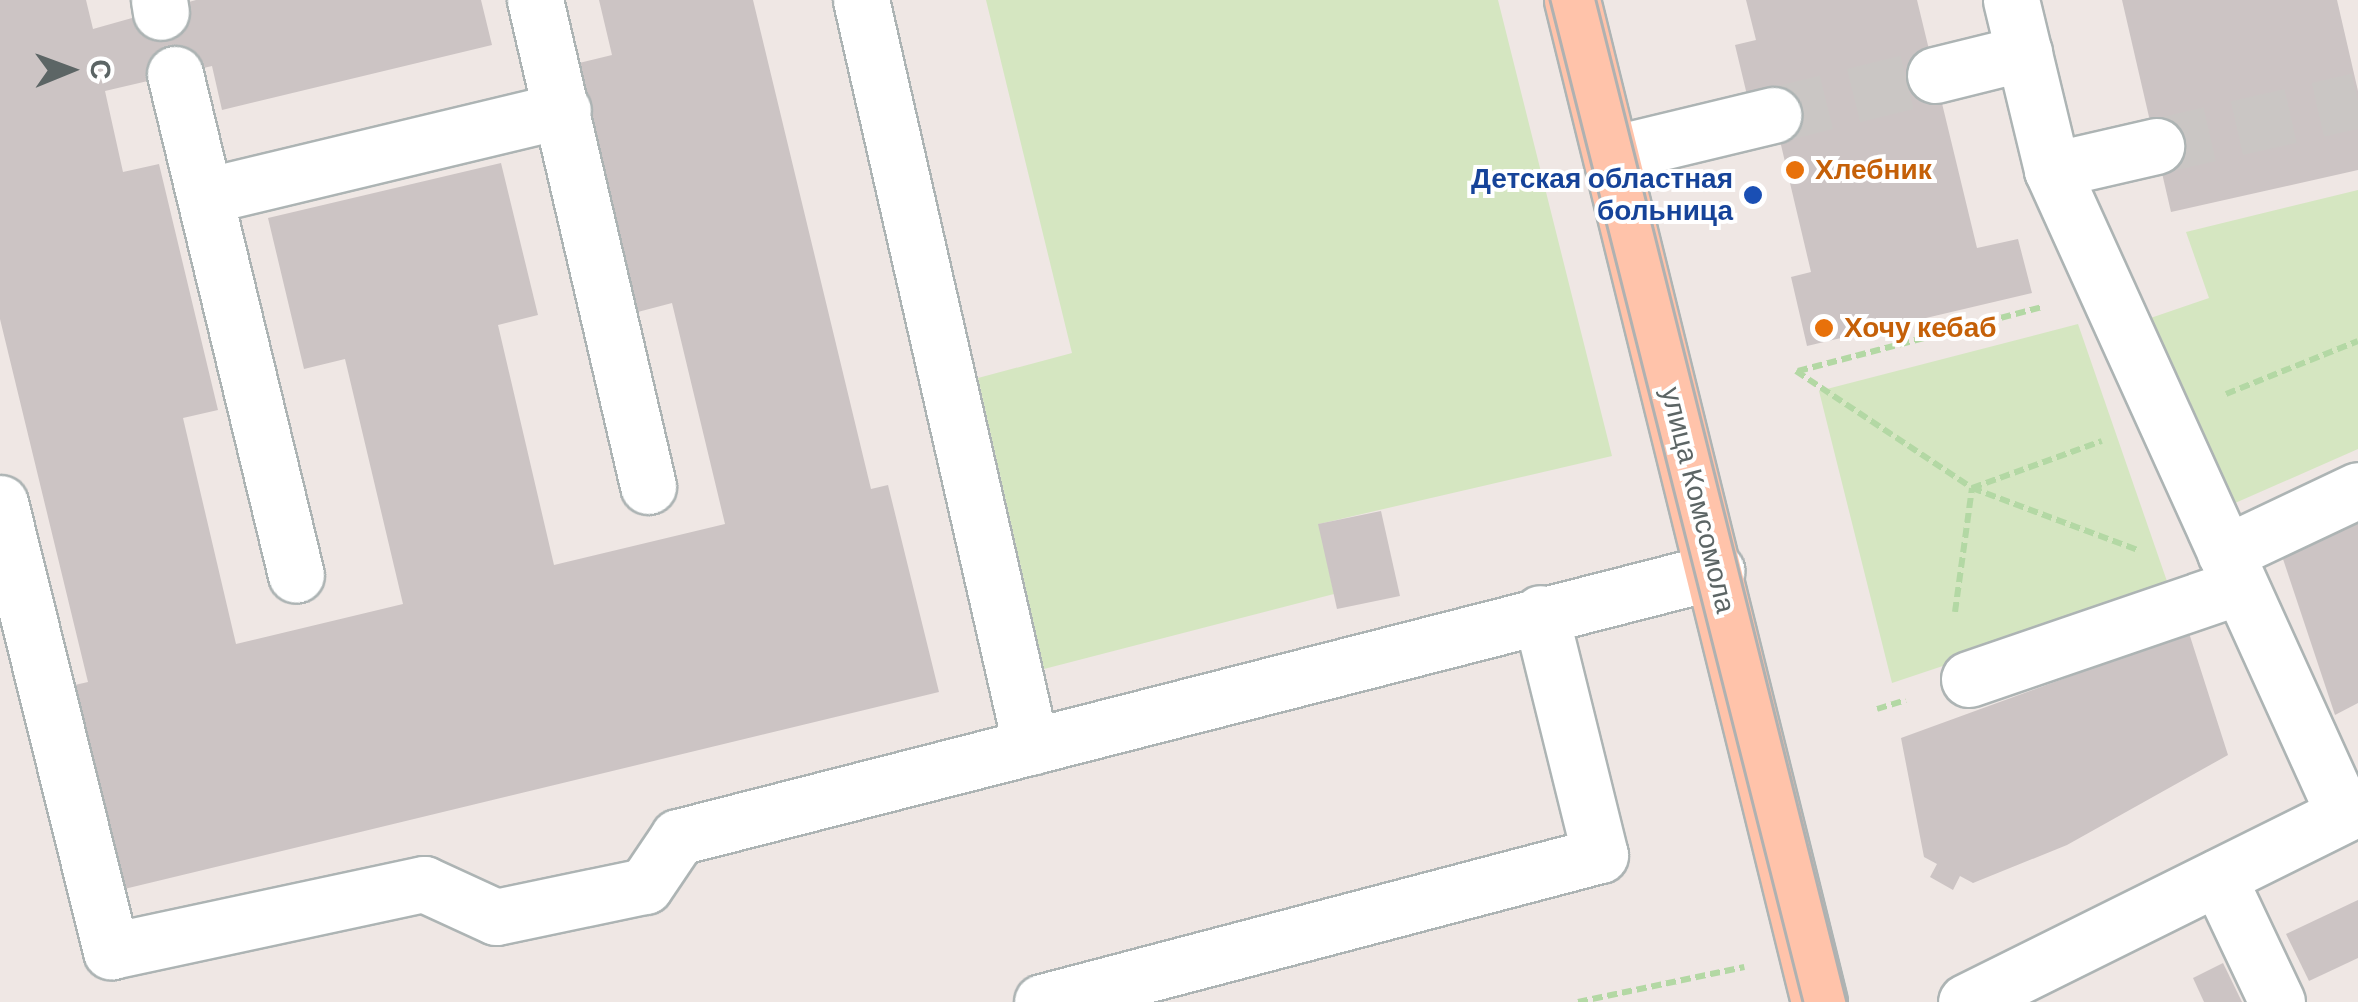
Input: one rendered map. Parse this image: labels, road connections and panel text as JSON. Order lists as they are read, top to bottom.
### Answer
{
  "streets": {
    "main road": ["улица Комсомола"]
  },
  "places": ["Хлебник", "Детская областная больница", "Хочу кебаб"],
  "north": "right"
}
